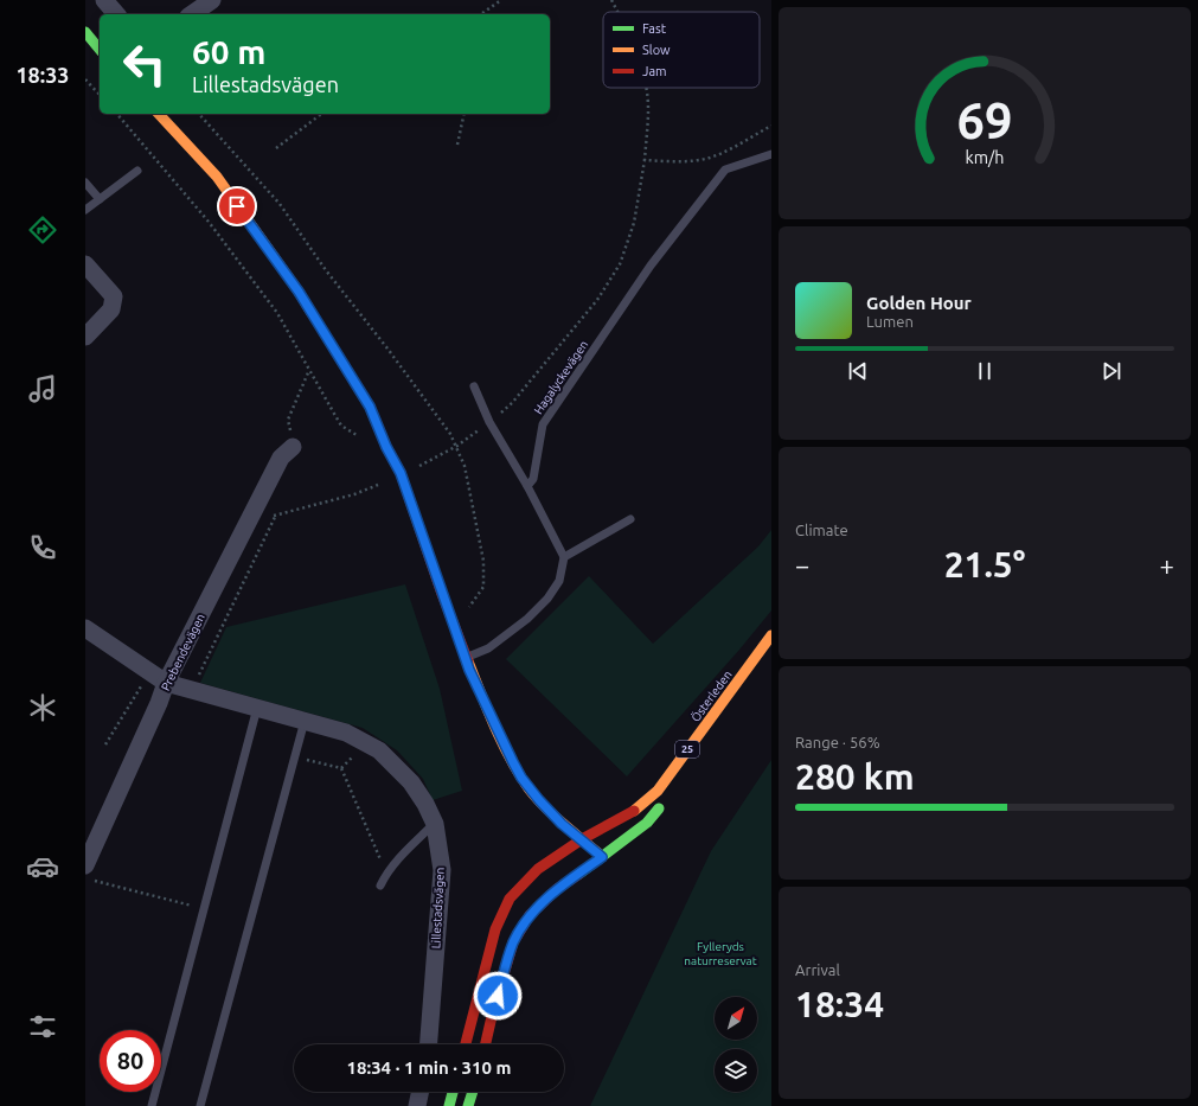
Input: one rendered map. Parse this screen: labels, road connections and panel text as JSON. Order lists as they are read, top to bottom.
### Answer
{
  "streets": {
    "main road": ["Österleden", "25"],
    "street": ["Prebendevägen", "Lillestadsvägen"],
    "lane": ["Hagalyckevägen"]
  },
  "crossings": [
    ["Prebendevägen", "Lillestadsvägen"]
  ],
  "parks": ["Fylleryds naturreservat"],
  "legend": ["Fast", "Slow", "Jam"],
  "north": "top right",
  "page": {
    "tabs": "18:33",
    "turn": ["60 m", "Lillestadsvägen"],
    "song": ["Golden Hour", "Lumen"],
    "tile": [
      "Climate",
      ["Range · 56%", "280 km"],
      ["Arrival", "18:34"]
    ],
    "heat": ["−", "21.5°", "+"],
    "limit": "80",
    "trip": "18:34 · 1 min · 310 m",
    "gauge": ["69", "km/h"]
  }
}
